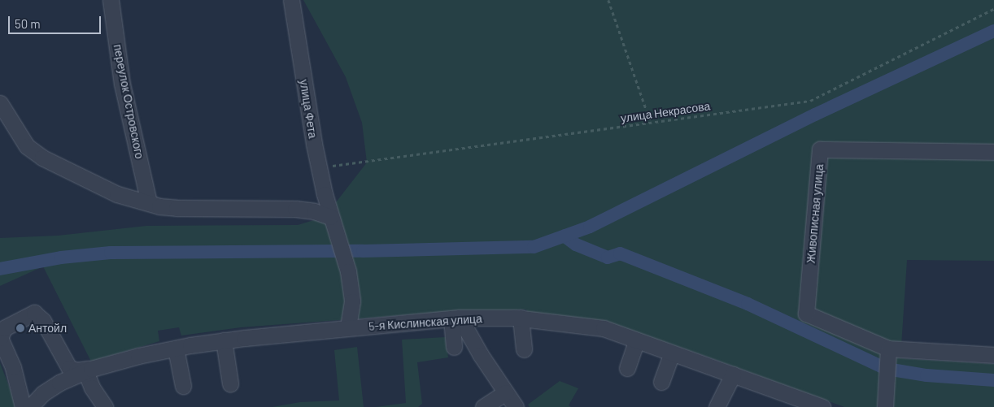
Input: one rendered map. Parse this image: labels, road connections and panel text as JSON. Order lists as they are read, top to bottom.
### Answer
{
  "streets": {
    "street": [
      "переулок Островского",
      "улица Фета",
      "Живописная улица",
      "5-я Кислинская улица"
    ],
    "path": ["улица Некрасова"]
  },
  "crossings": [
    ["улица Фета", "улица Некрасова"],
    ["улица Фета", "5-я Кислинская улица"]
  ],
  "places": ["Антойл"],
  "scale_bar": "50 m"
}
